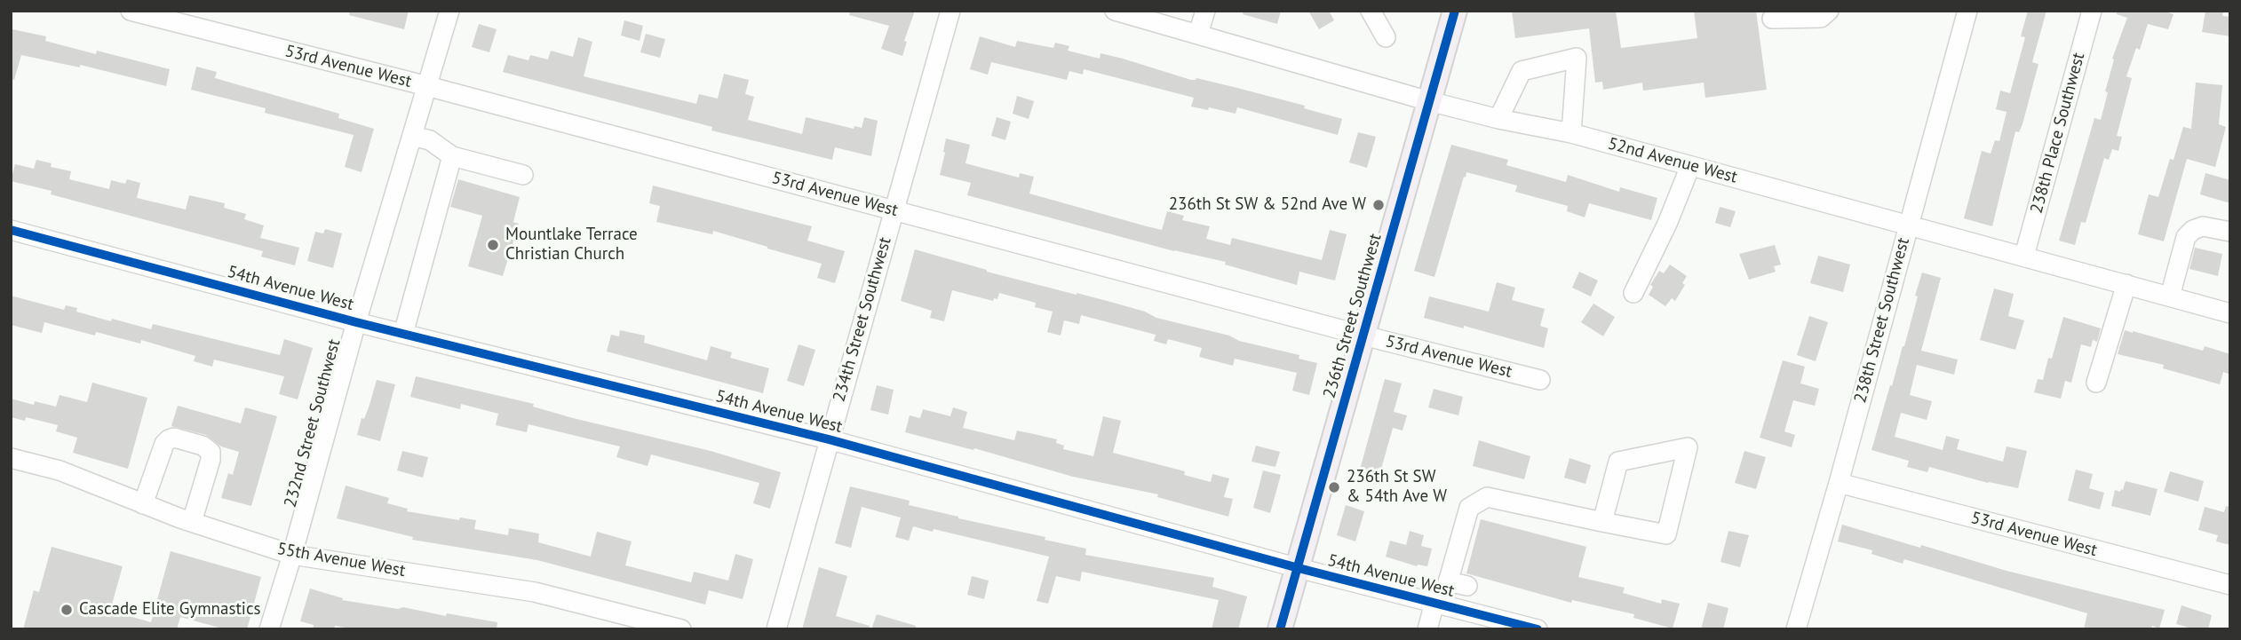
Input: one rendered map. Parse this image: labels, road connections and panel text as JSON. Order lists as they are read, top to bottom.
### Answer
{
  "streets": {
    "main road": ["236th Street Southwest"],
    "street": [
      "53rd Avenue West",
      "238th Place Southwest",
      "52nd Avenue West",
      "54th Avenue West",
      "234th Street Southwest",
      "238th Street Southwest",
      "232nd Street Southwest",
      "55th Avenue West"
    ]
  },
  "crossings": [
    ["53rd Avenue West", "236th Street Southwest"],
    ["53rd Avenue West", "234th Street Southwest"],
    ["53rd Avenue West", "238th Street Southwest"],
    ["53rd Avenue West", "232nd Street Southwest"],
    ["238th Place Southwest", "52nd Avenue West"],
    ["52nd Avenue West", "236th Street Southwest"],
    ["52nd Avenue West", "238th Street Southwest"],
    ["54th Avenue West", "236th Street Southwest"],
    ["54th Avenue West", "234th Street Southwest"],
    ["54th Avenue West", "232nd Street Southwest"],
    ["232nd Street Southwest", "55th Avenue West"]
  ],
  "places": [
    "236th St SW & 52nd Ave W",
    "Mountlake Terrace Christian Church",
    "236th St SW & 54th Ave W",
    "Cascade Elite Gymnastics"
  ]
}
